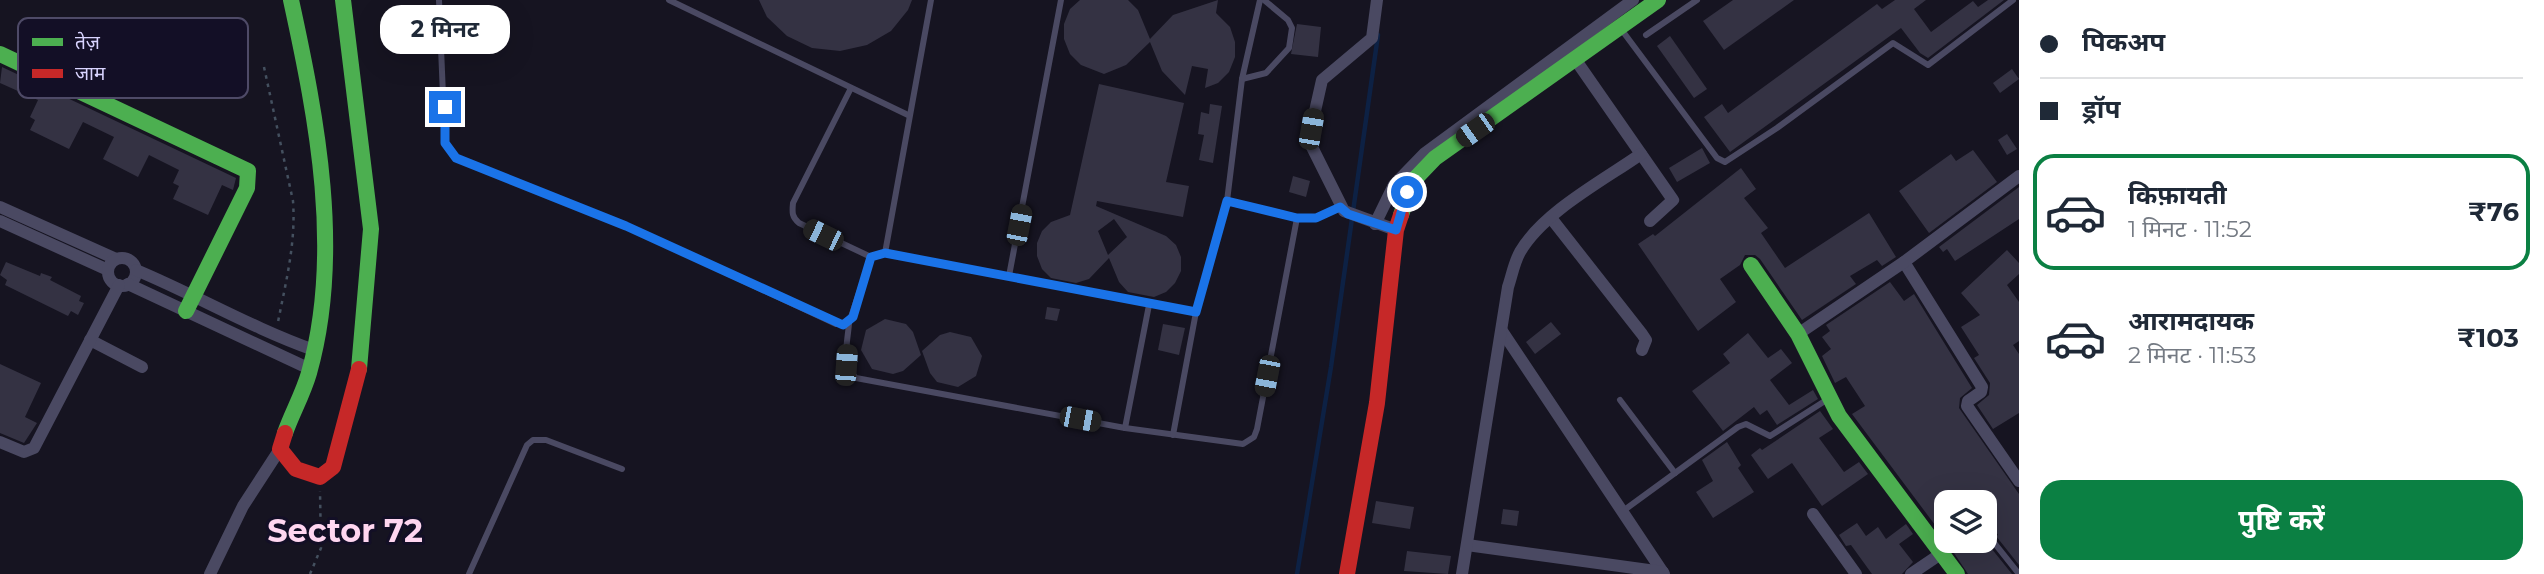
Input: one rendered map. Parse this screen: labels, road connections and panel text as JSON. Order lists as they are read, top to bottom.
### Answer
{
  "districts": ["Sector 72"],
  "legend": ["तेज़", "जाम"],
  "page": {
    "banner": ["पिकअप", "ड्रॉप"],
    "bubble": "2 मिनट",
    "list": [
      {
        "name": "किफ़ायती",
        "note": "1 मिनट · 11:52",
        "value": "₹76"
      },
      {
        "name": "आरामदायक",
        "note": "2 मिनट · 11:53",
        "value": "₹103"
      }
    ],
    "buttons": "पुष्टि करें"
  }
}
